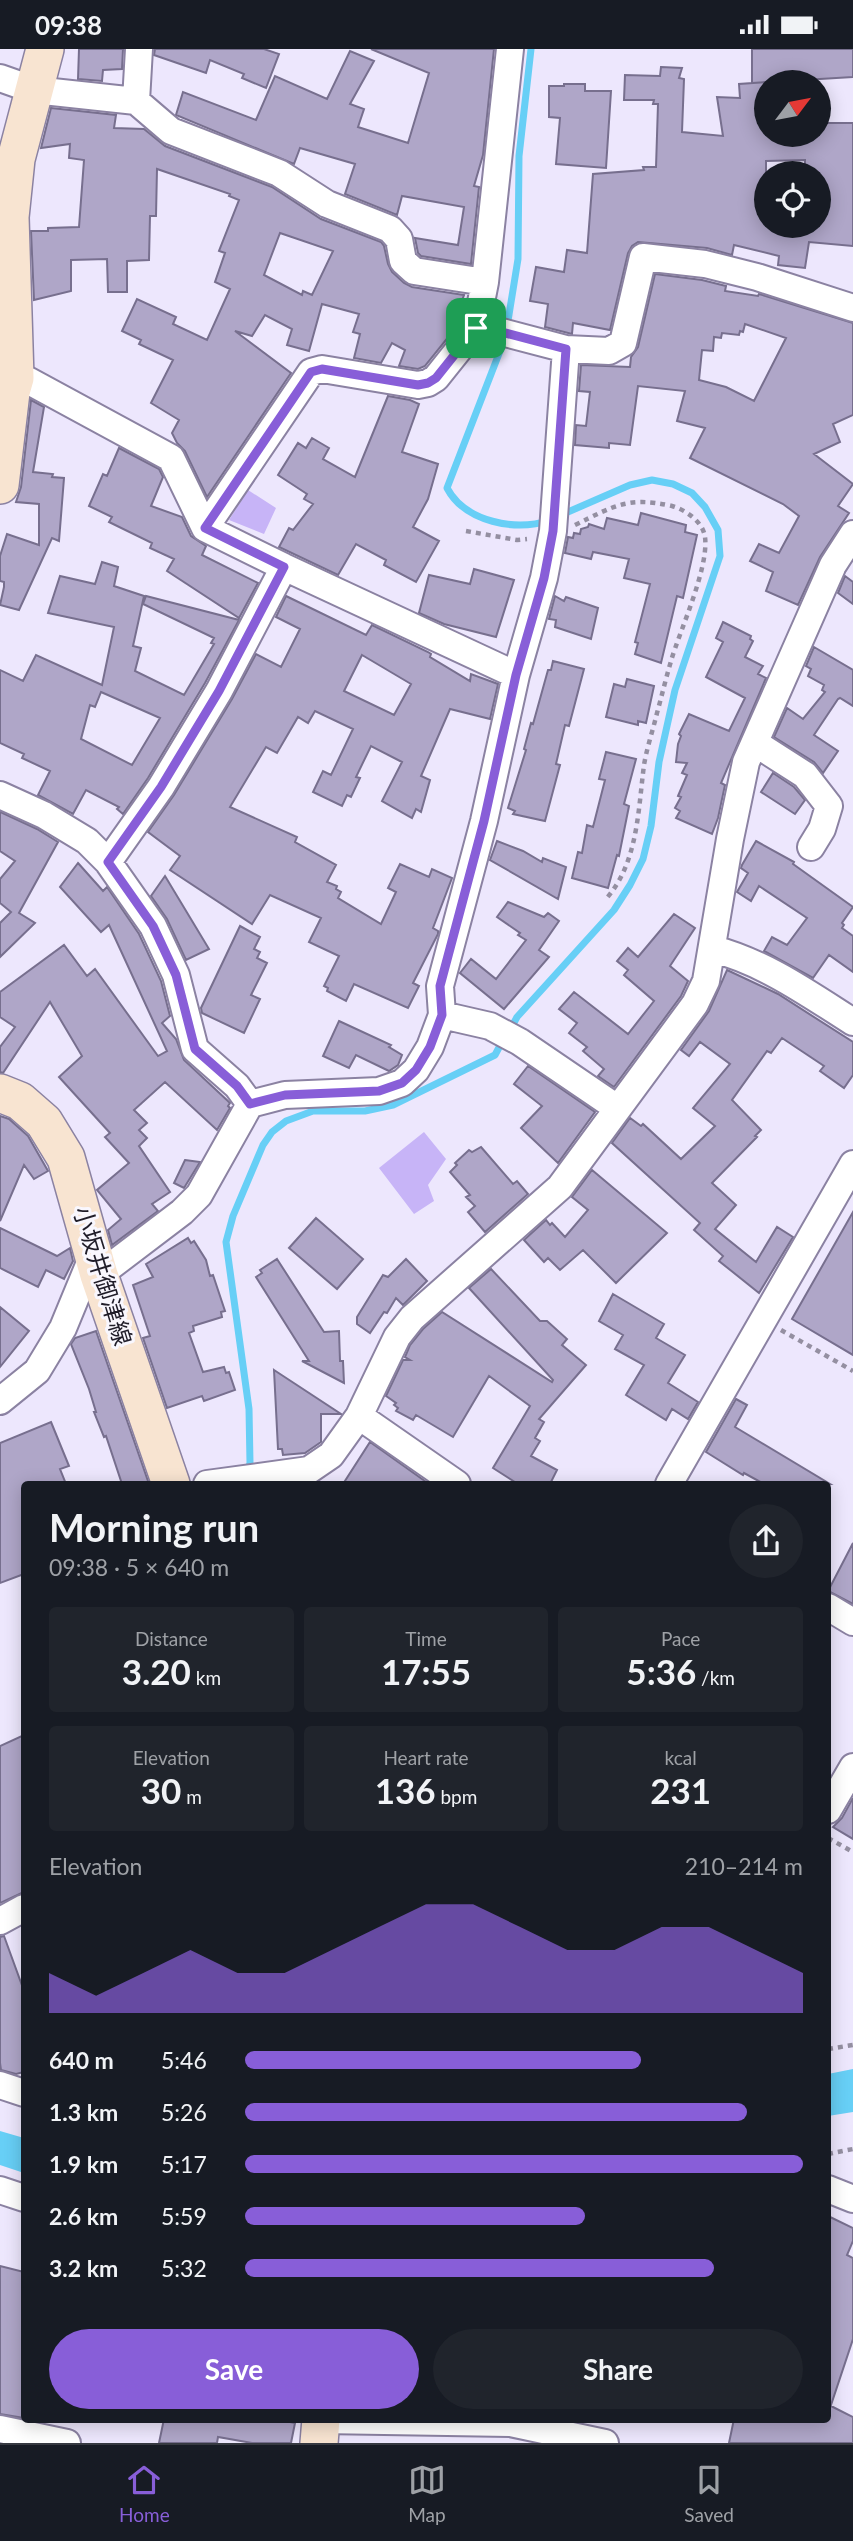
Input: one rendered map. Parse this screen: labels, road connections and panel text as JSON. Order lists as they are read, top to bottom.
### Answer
{
  "streets": {
    "main road": ["小坂井御津線"]
  },
  "north": "top right",
  "page": {
    "status": "09:38",
    "heading": ["Morning run", "09:38 · 5 × 640 m"],
    "stats": [
      ["Distance", "3.20 km"],
      ["Time", "17:55"],
      ["Pace", "5:36 /km"],
      ["Elevation", "30 m"],
      ["Heart rate", "136 bpm"],
      ["kcal", "231"]
    ],
    "chart": ["Elevation", "210–214 m"],
    "list": [
      {
        "name": "640 m",
        "note": "5:46"
      },
      {
        "name": "1.3 km",
        "note": "5:26"
      },
      {
        "name": "1.9 km",
        "note": "5:17"
      },
      {
        "name": "2.6 km",
        "note": "5:59"
      },
      {
        "name": "3.2 km",
        "note": "5:32"
      }
    ],
    "buttons": ["Save", "Share"],
    "tabs": ["Home", "Map", "Saved"]
  }
}
